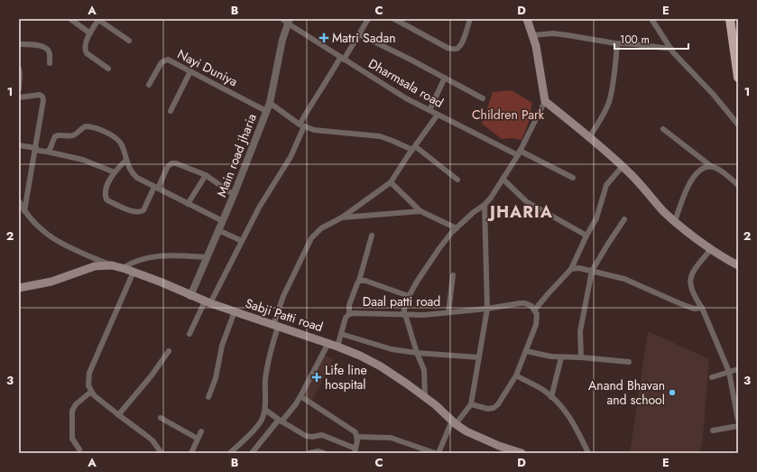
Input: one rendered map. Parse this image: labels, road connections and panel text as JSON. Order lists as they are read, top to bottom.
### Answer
{
  "streets": {
    "main road": ["Sabji Patti road"],
    "street": [
      "Nayi Duniya",
      "Dharmsala road",
      "Main road jharia",
      "Daal patti road"
    ]
  },
  "crossings": [
    ["Nayi Duniya", "Main road jharia"],
    ["Dharmsala road", "Main road jharia"],
    ["Main road jharia", "Sabji Patti road"],
    ["Daal patti road", "Sabji Patti road"]
  ],
  "districts": ["JHARIA"],
  "parks": ["Children Park"],
  "places": {
    "health": ["Matri Sadan", "Life line hospital"],
    "other": ["Anand Bhavan and school"]
  },
  "scale_bar": "100 m",
  "grid": {
    "columns": [
      "A",
      "B",
      "C",
      "D",
      "E"
    ],
    "rows": ["1", "2", "3"]
  }
}
